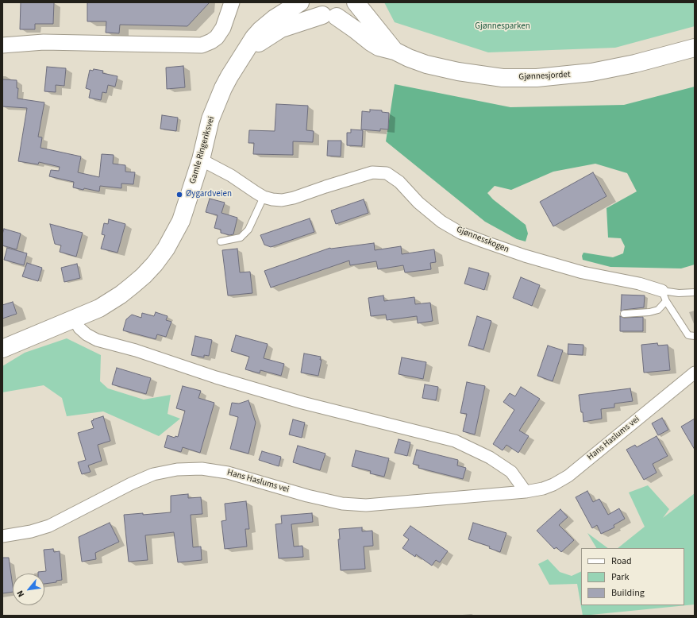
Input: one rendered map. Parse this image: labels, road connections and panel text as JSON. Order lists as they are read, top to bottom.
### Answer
{
  "streets": {
    "main road": ["Gjønnesjordet", "Gamle Ringeriksvei"],
    "street": ["Gjønnesskogen", "Hans Haslums vei"]
  },
  "crossings": [
    ["Gjønnesjordet", "Gamle Ringeriksvei"],
    ["Gamle Ringeriksvei", "Gjønnesskogen"]
  ],
  "parks": ["Gjønnesparken"],
  "places": ["Øygardveien"],
  "legend": ["Road", "Park", "Building"],
  "north": "bottom left"
}
